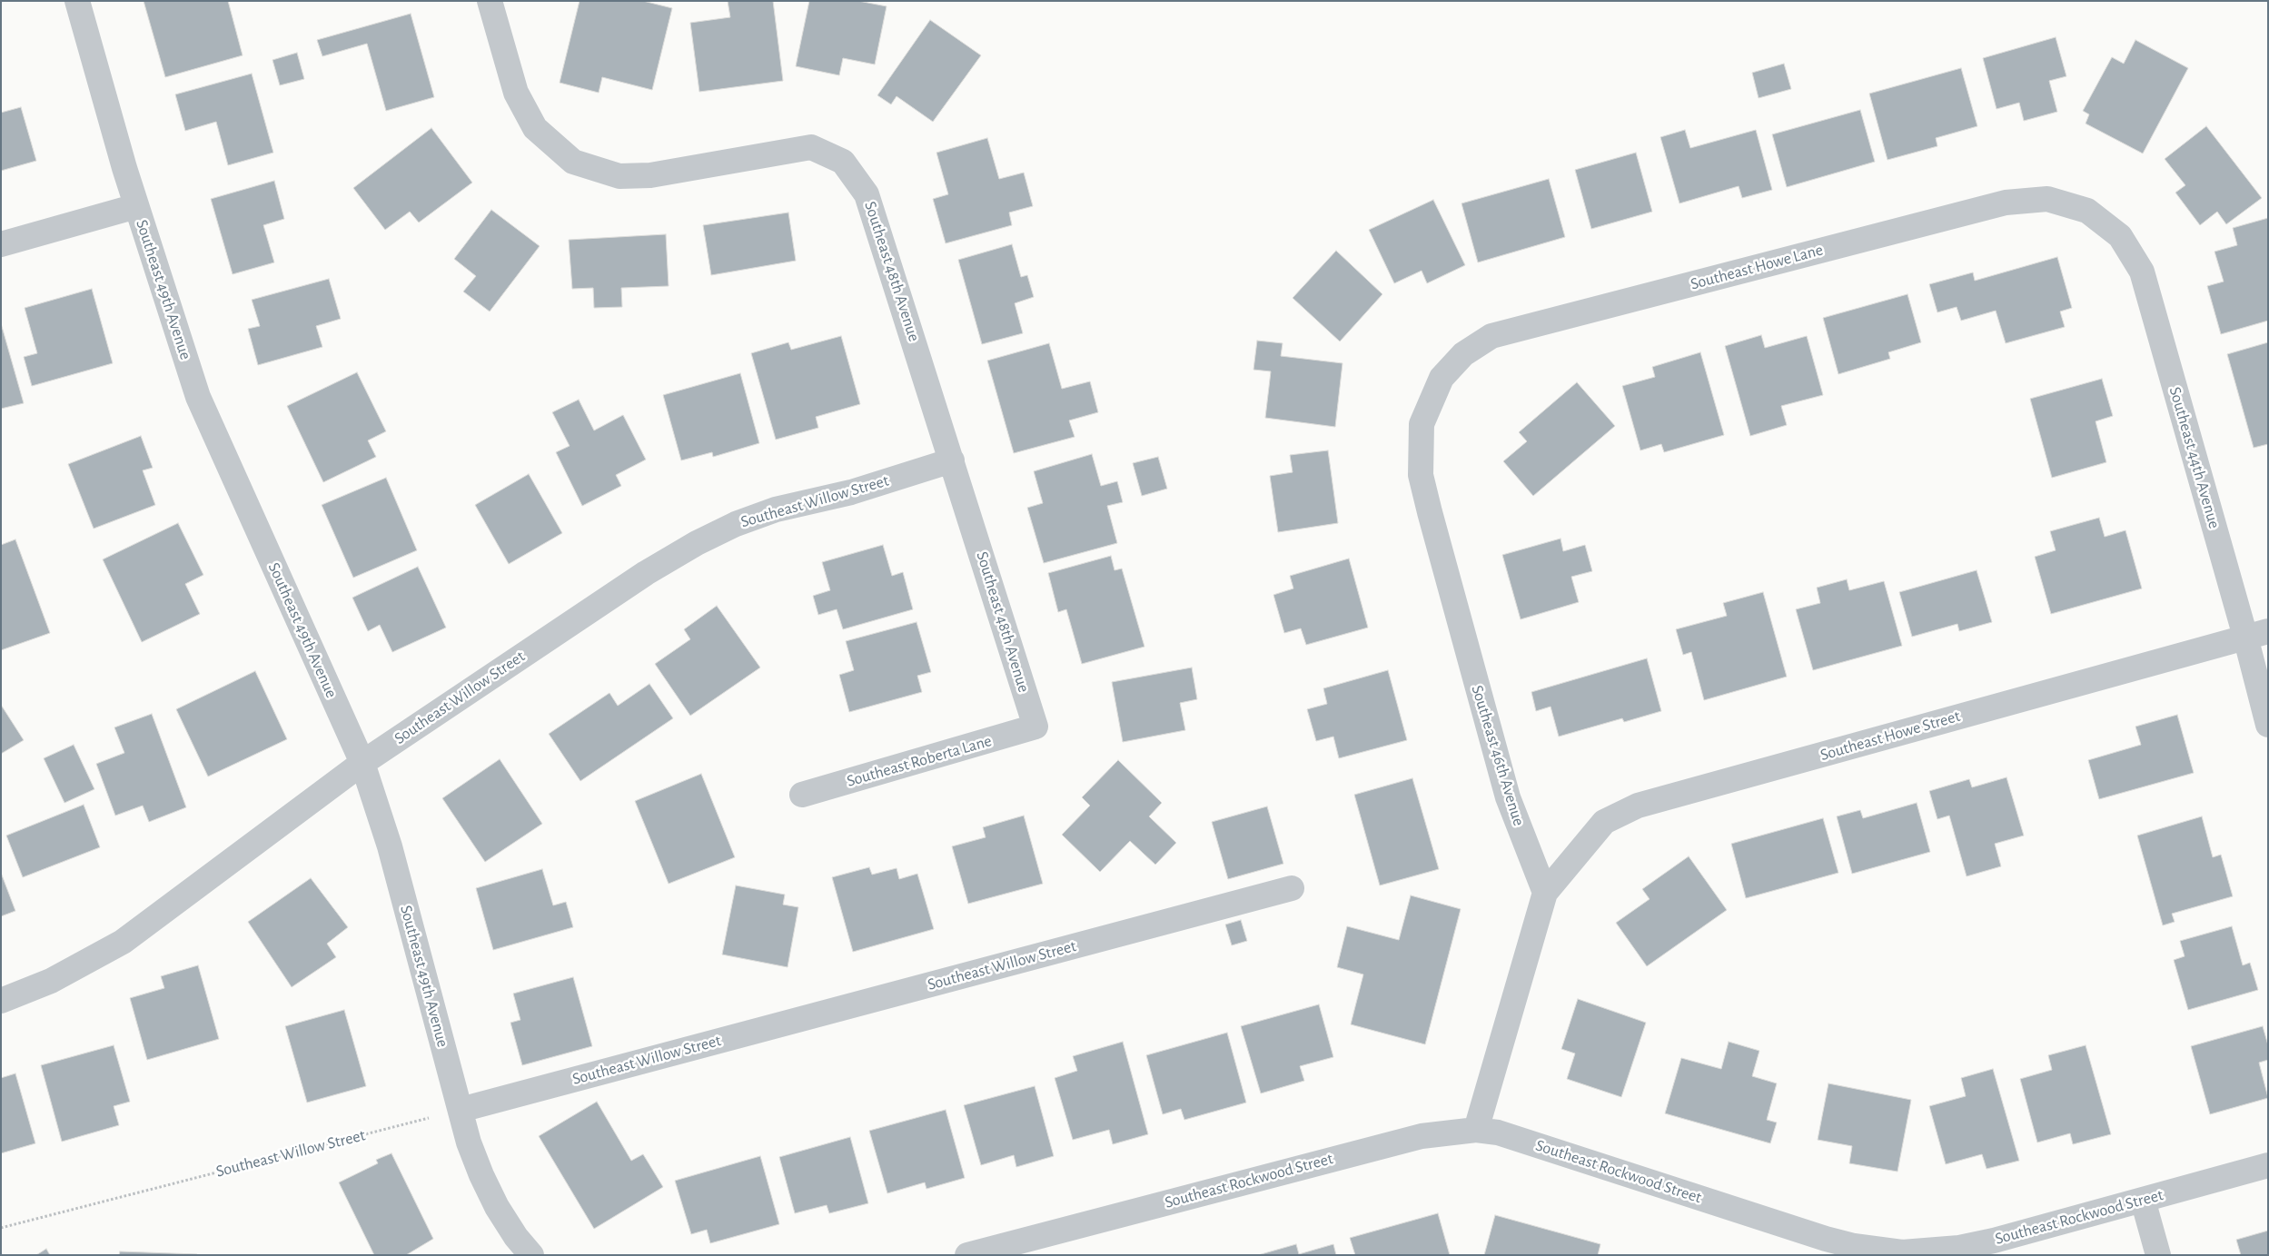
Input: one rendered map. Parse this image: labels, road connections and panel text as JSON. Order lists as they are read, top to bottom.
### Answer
{
  "streets": {
    "street": [
      "Southeast Howe Lane",
      "Southeast 48th Avenue",
      "Southeast 49th Avenue",
      "Southeast 44th Avenue",
      "Southeast Willow Street",
      "Southeast Howe Street",
      "Southeast 46th Avenue",
      "Southeast Roberta Lane",
      "Southeast Rockwood Street"
    ]
  },
  "crossings": [
    ["Southeast Howe Lane", "Southeast 44th Avenue"],
    ["Southeast Howe Lane", "Southeast 46th Avenue"],
    ["Southeast 48th Avenue", "Southeast Willow Street"],
    ["Southeast 48th Avenue", "Southeast Roberta Lane"],
    ["Southeast 49th Avenue", "Southeast Willow Street"],
    ["Southeast 44th Avenue", "Southeast Howe Street"],
    ["Southeast Howe Street", "Southeast 46th Avenue"]
  ]
}
